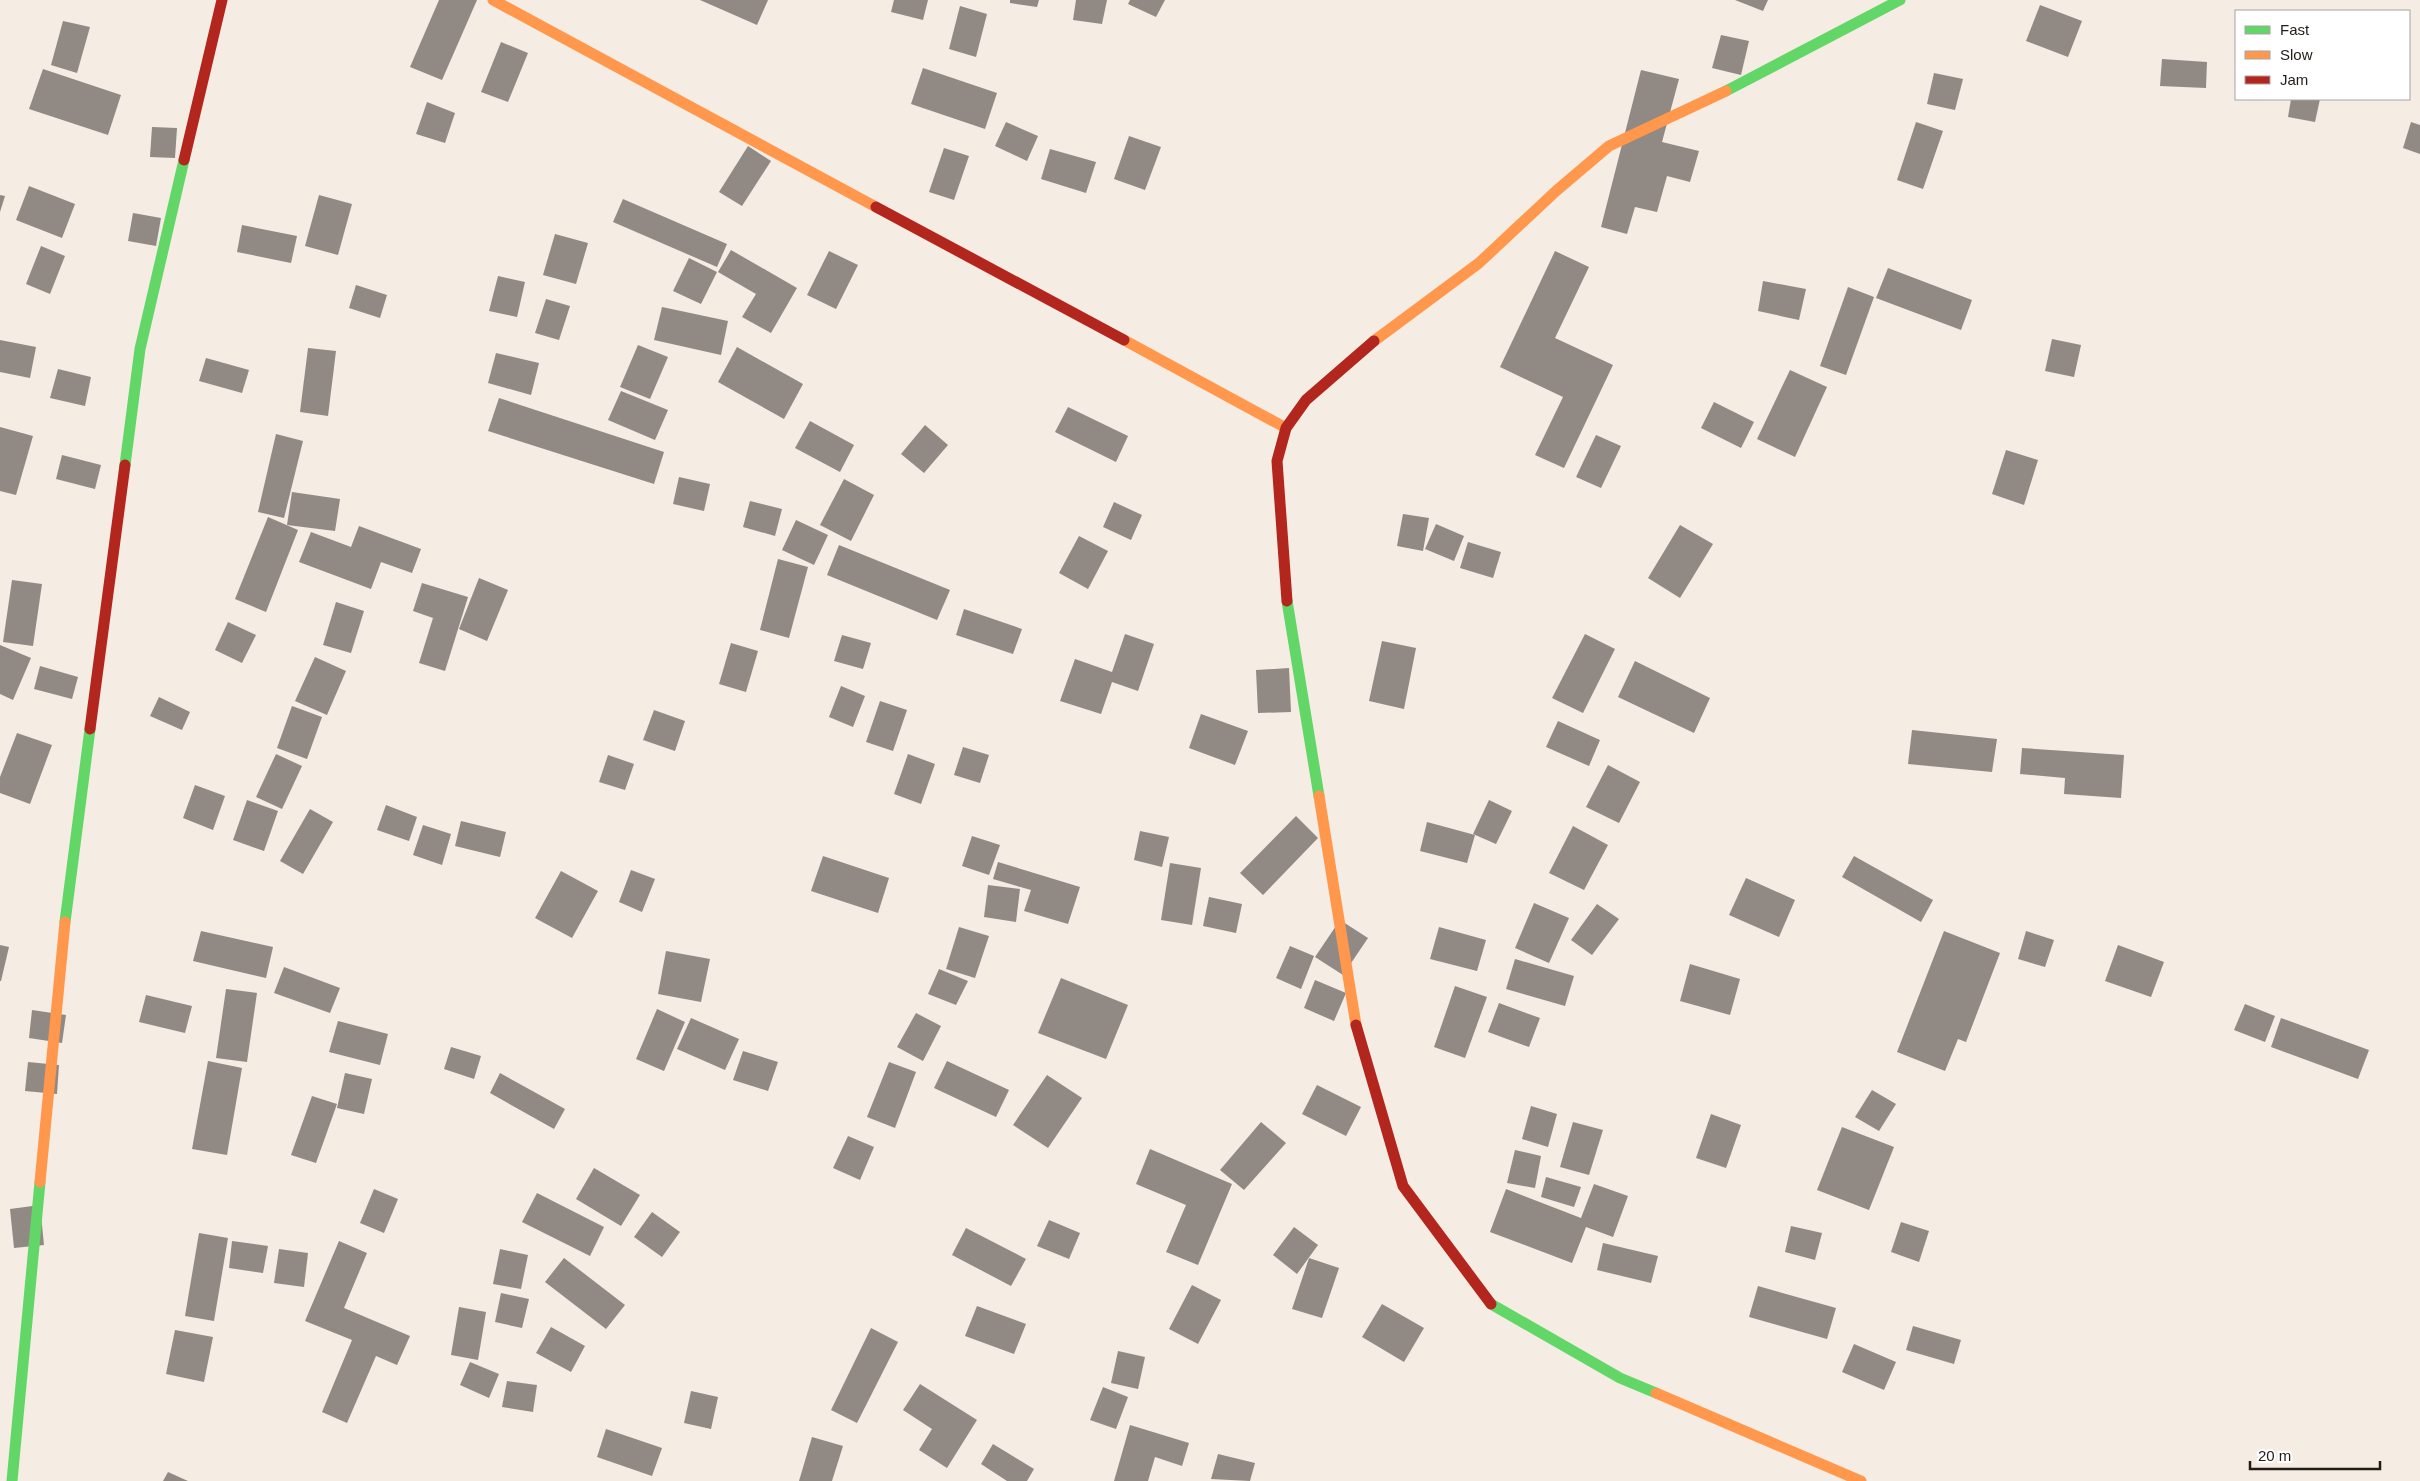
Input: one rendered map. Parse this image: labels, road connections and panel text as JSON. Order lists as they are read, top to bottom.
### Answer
{
  "legend": ["Fast", "Slow", "Jam"],
  "scale_bar": "20 m"
}
